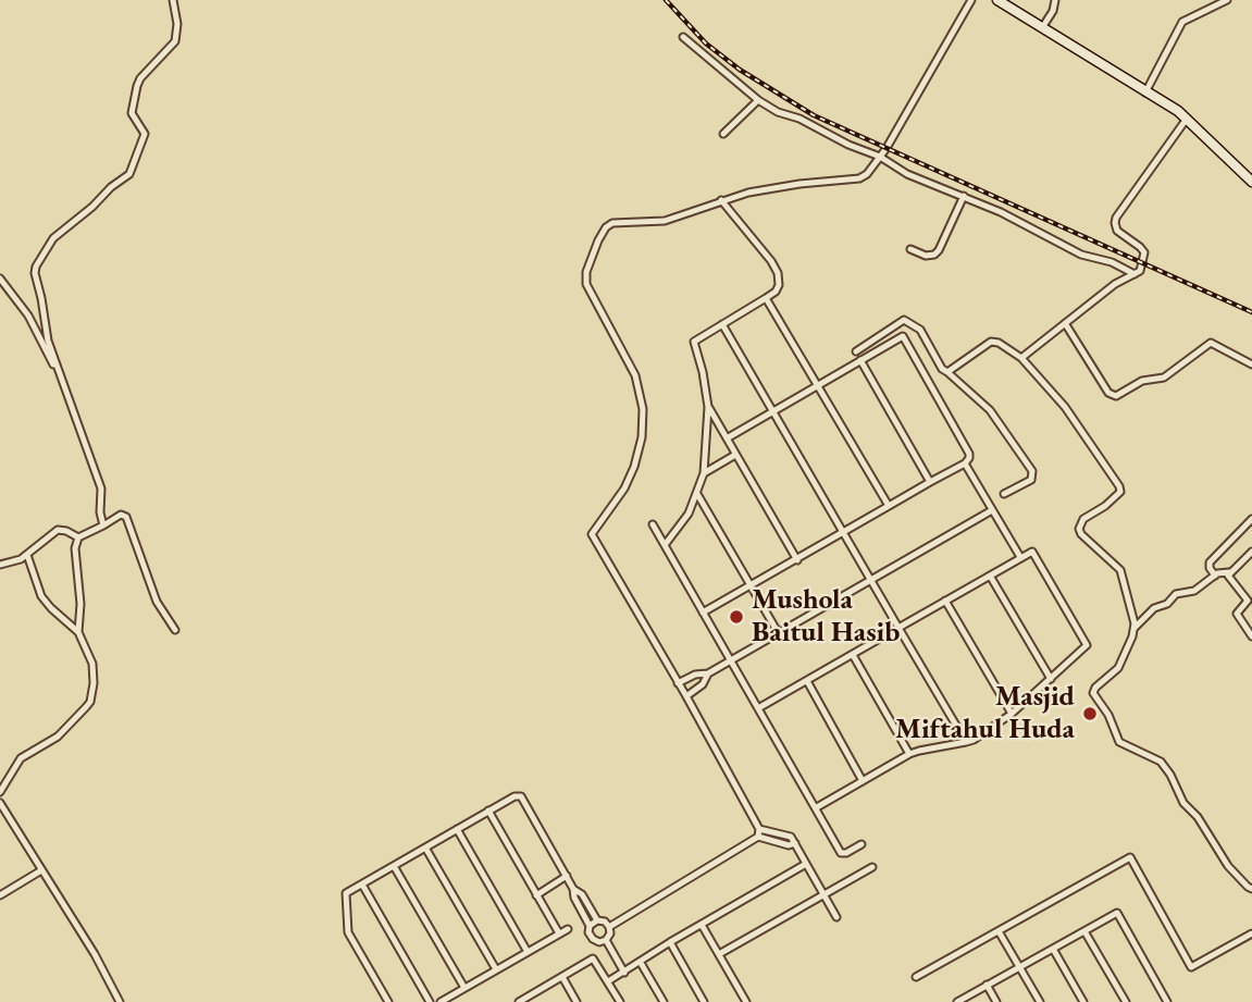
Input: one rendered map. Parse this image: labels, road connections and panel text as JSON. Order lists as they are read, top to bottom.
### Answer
{
  "places": ["Mushola Baitul Hasib", "Masjid Miftahul Huda"]
}
